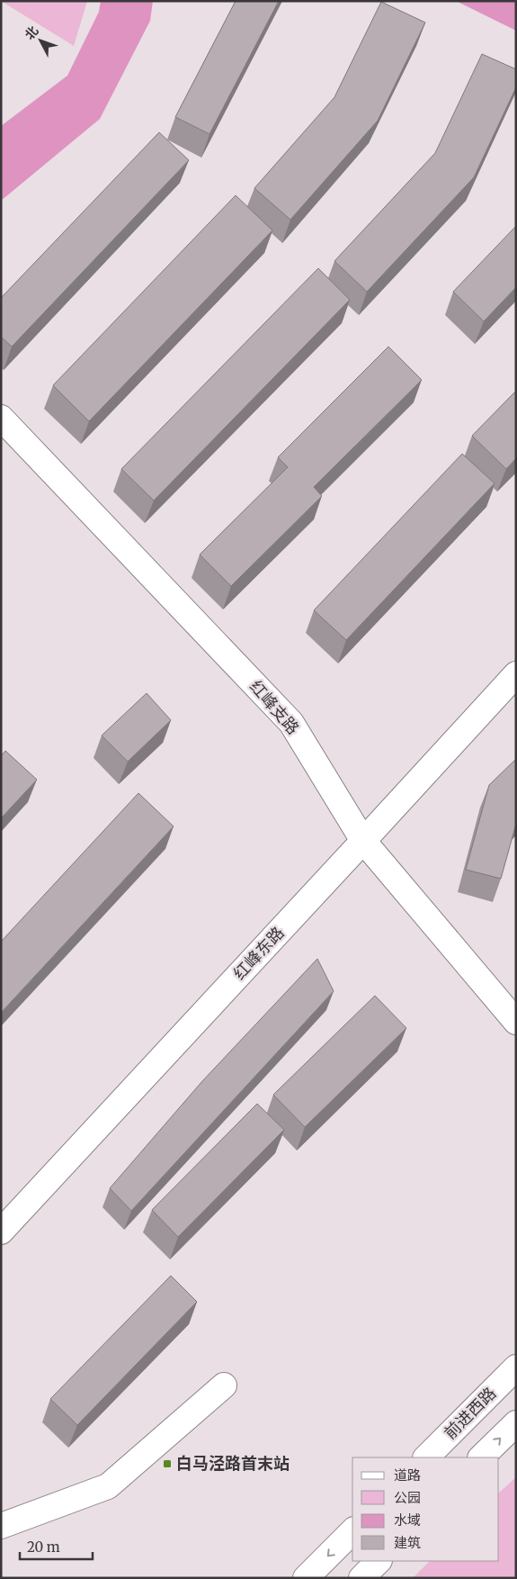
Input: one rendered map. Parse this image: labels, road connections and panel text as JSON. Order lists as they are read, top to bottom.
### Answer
{
  "streets": {
    "street": ["红峰支路", "红峰东路", "前进西路"]
  },
  "crossings": [
    ["红峰支路", "红峰东路"]
  ],
  "places": {
    "transit": ["白马泾路首末站"]
  },
  "legend": [
    "道路",
    "公园",
    "水域",
    "建筑"
  ],
  "scale_bar": "20 m",
  "north": "top left"
}
